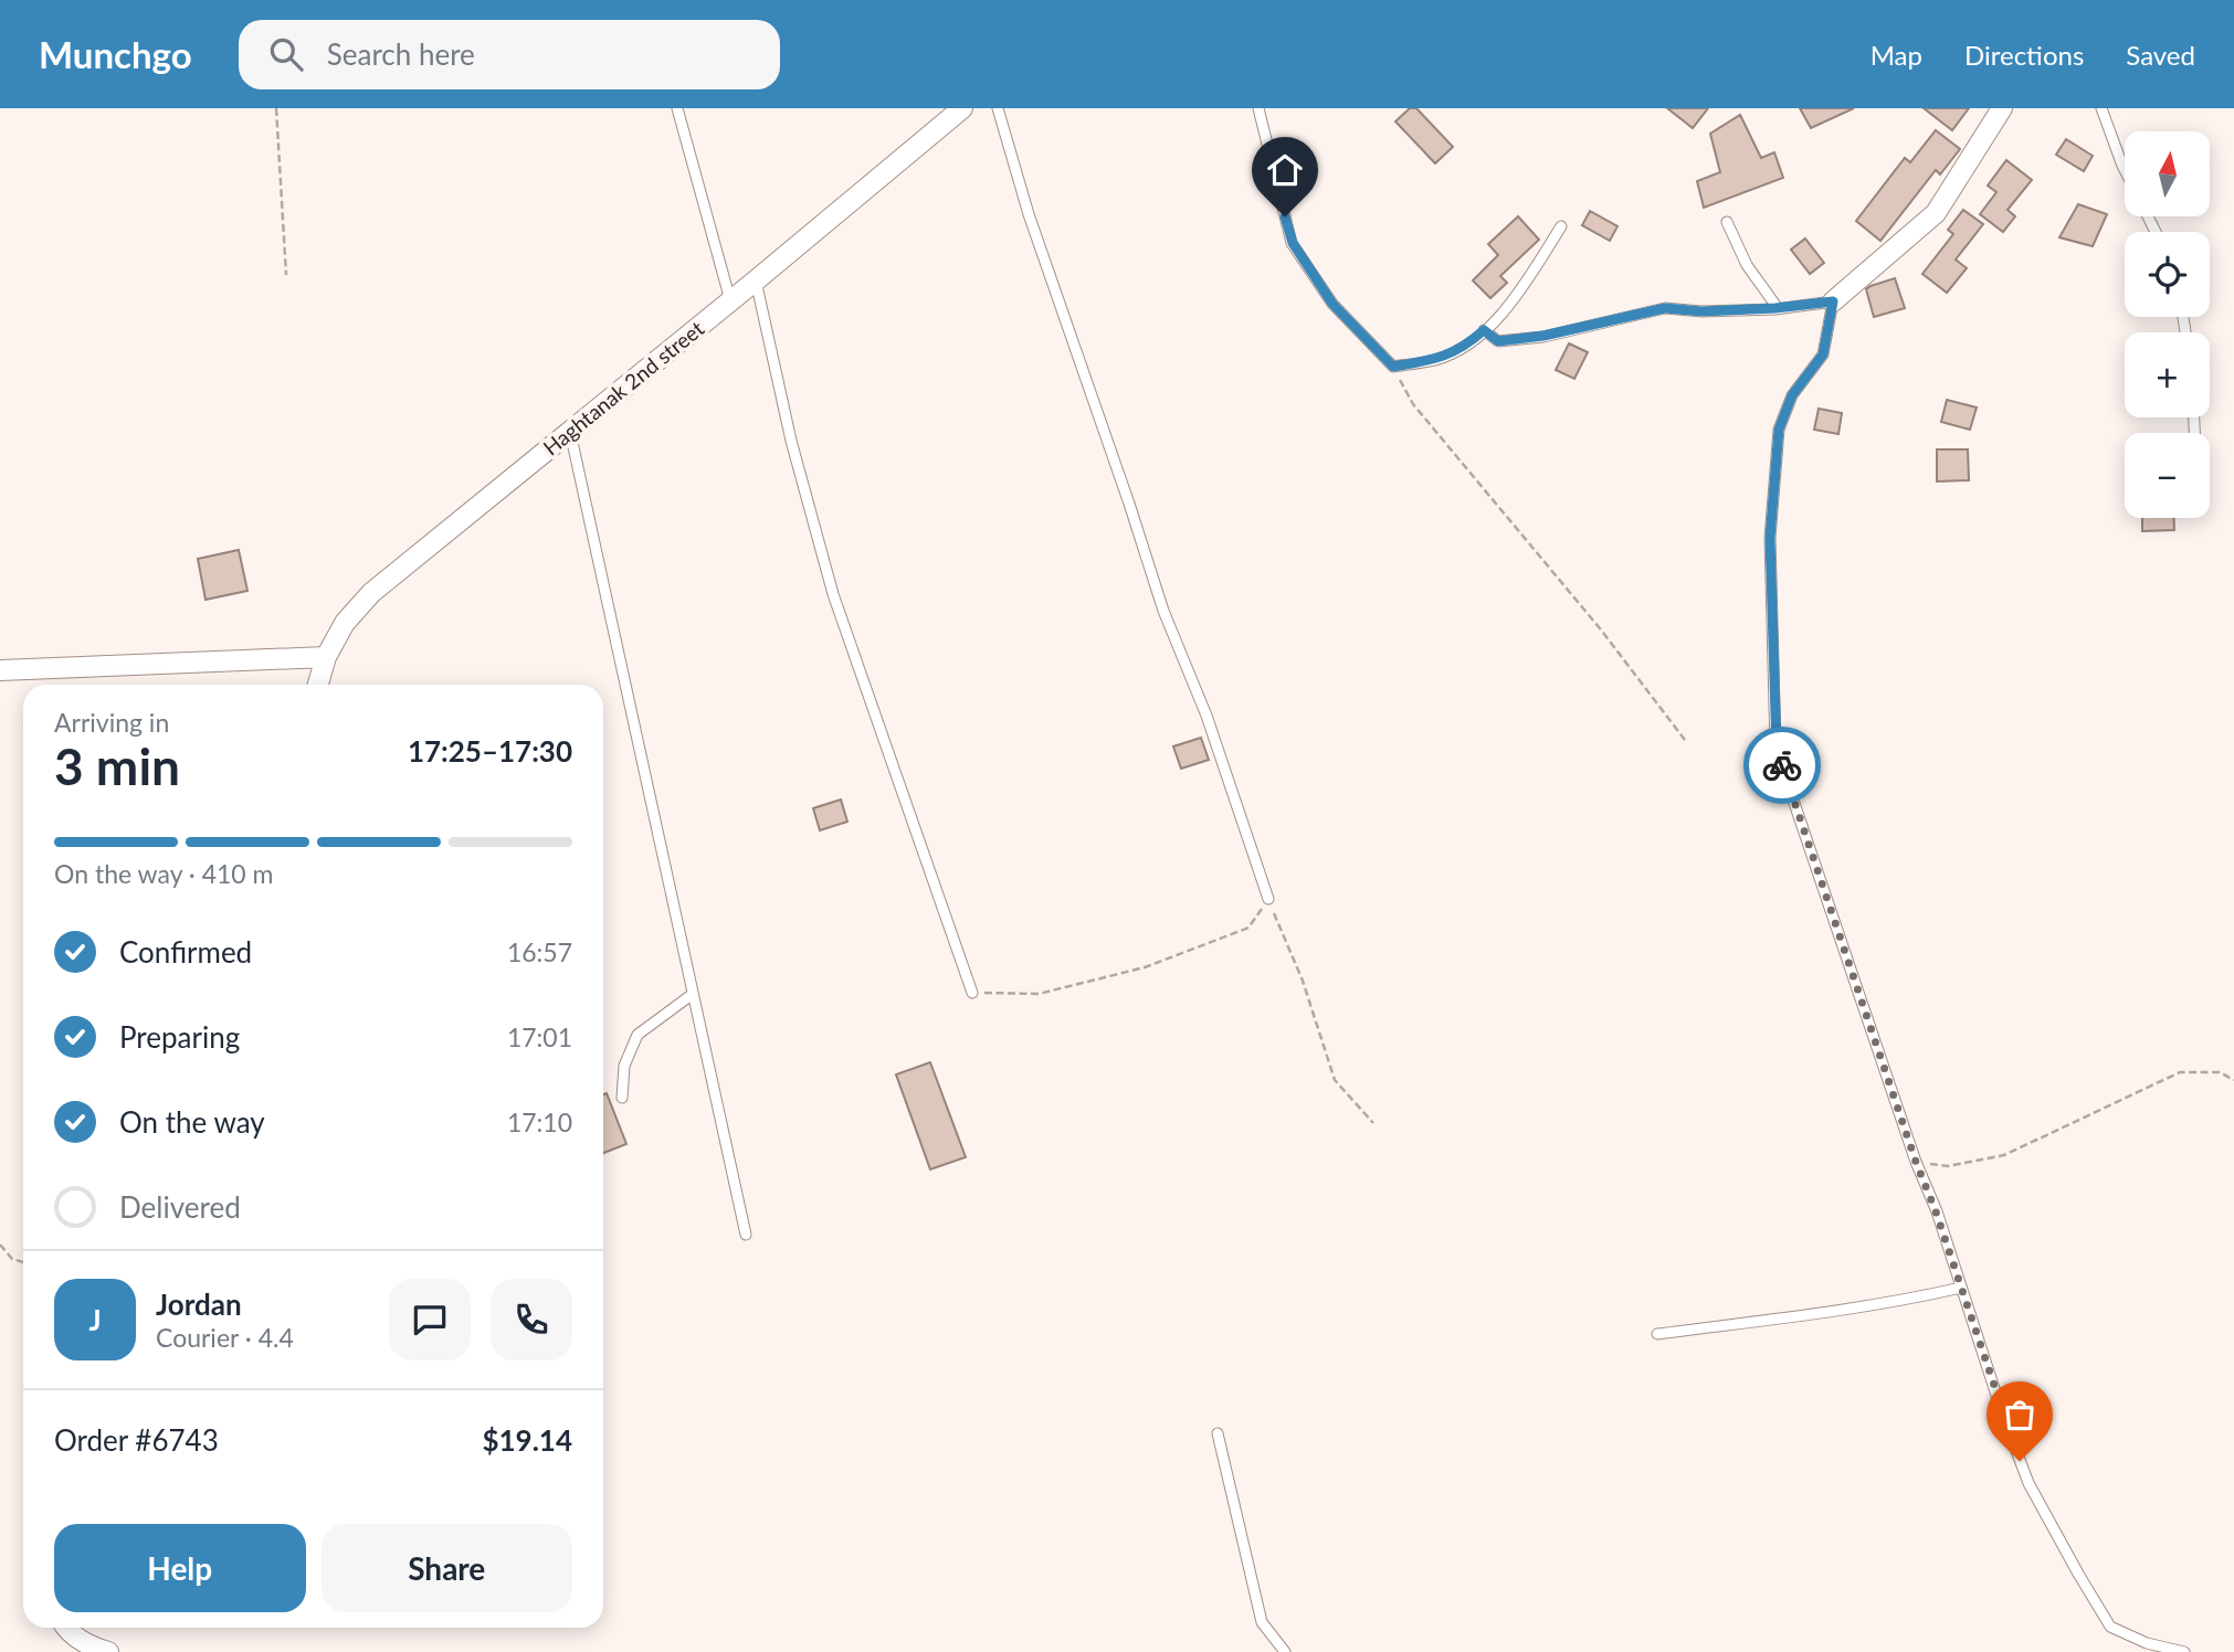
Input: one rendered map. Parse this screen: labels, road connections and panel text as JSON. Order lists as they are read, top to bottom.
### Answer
{
  "streets": {
    "street": ["Haghtanak 2nd street"]
  },
  "north": "top",
  "page": {
    "header": "Munchgo",
    "search": "Search here",
    "nav": ["Map", "Directions", "Saved"],
    "map_buttons": ["+", "−"],
    "heading": ["3 min", "Arriving in", "17:25–17:30"],
    "panel": [
      "Jordan",
      "Courier · 4.4",
      "Order #6743",
      "$19.14"
    ],
    "bar": "On the way · 410 m",
    "list": [
      ["Confirmed", "16:57"],
      ["Preparing", "17:01"],
      ["On the way", "17:10"],
      "Delivered"
    ],
    "round": "J",
    "buttons": ["Help", "Share"]
  }
}
